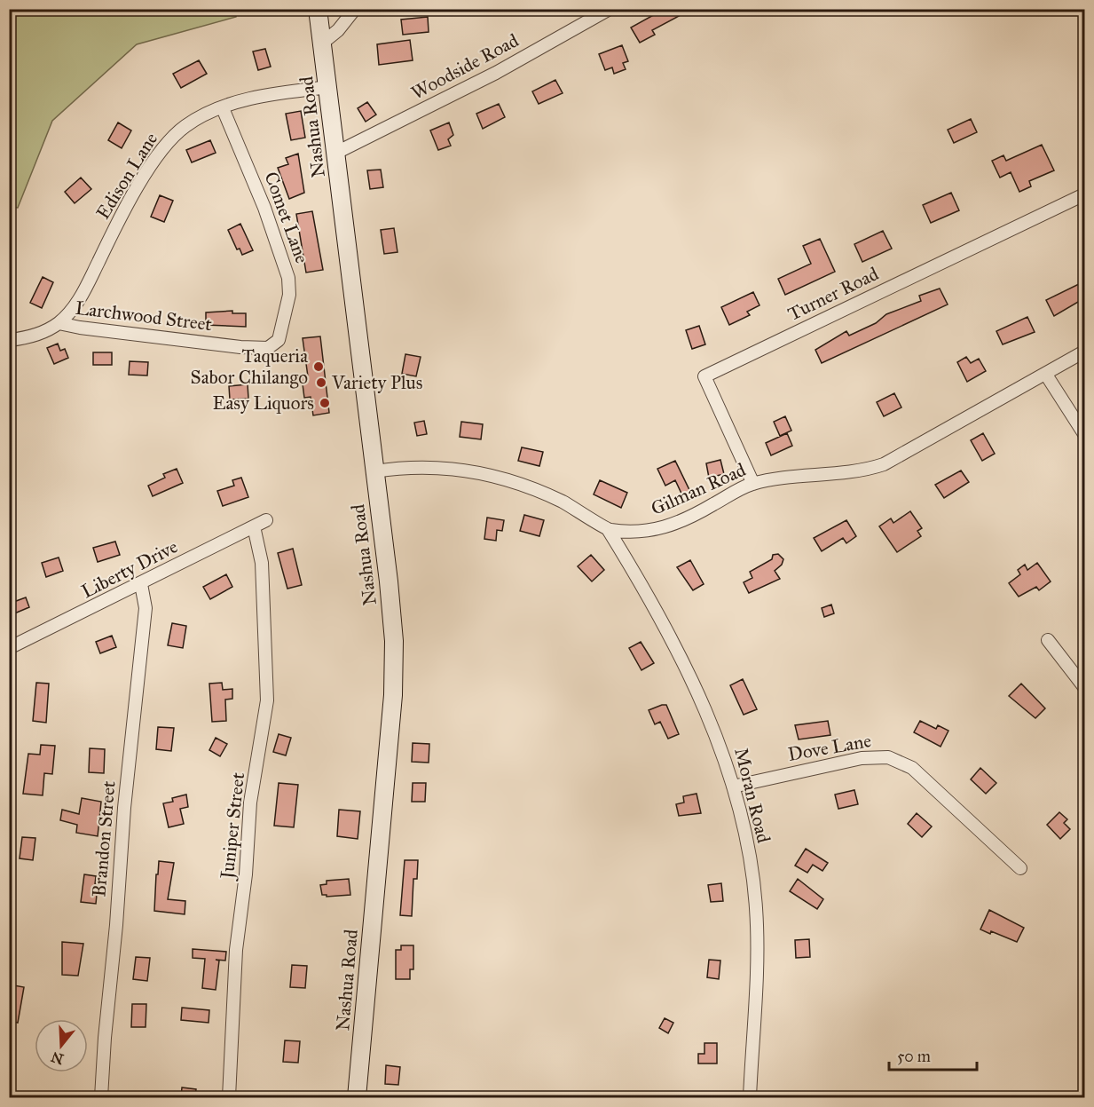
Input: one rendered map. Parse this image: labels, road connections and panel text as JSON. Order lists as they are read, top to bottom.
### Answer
{
  "streets": {
    "main road": ["Nashua Road"],
    "street": [
      "Woodside Road",
      "Edison Lane",
      "Comet Lane",
      "Turner Road",
      "Larchwood Street",
      "Gilman Road",
      "Liberty Drive",
      "Dove Lane",
      "Moran Road",
      "Juniper Street",
      "Brandon Street"
    ]
  },
  "crossings": [
    ["Woodside Road", "Nashua Road"],
    ["Nashua Road", "Edison Lane"],
    ["Nashua Road", "Gilman Road"],
    ["Edison Lane", "Comet Lane"],
    ["Edison Lane", "Larchwood Street"],
    ["Comet Lane", "Larchwood Street"],
    ["Turner Road", "Gilman Road"],
    ["Gilman Road", "Moran Road"],
    ["Liberty Drive", "Juniper Street"],
    ["Liberty Drive", "Brandon Street"],
    ["Dove Lane", "Moran Road"]
  ],
  "places": ["Taqueria Sabor Chilango", "Variety Plus", "Easy Liquors"],
  "scale_bar": "50 m",
  "north": "bottom"
}
